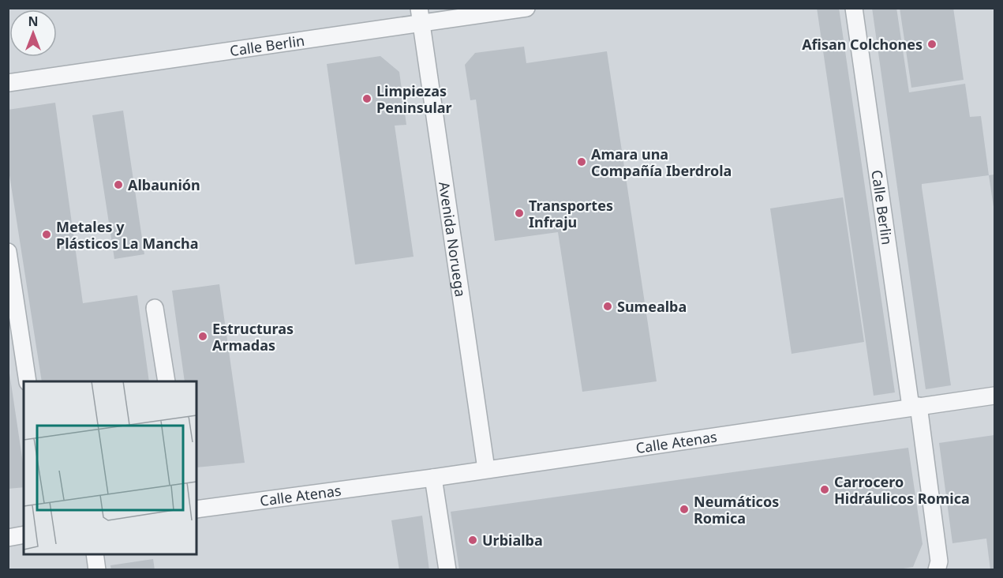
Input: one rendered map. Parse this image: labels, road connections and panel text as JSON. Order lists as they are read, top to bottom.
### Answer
{
  "streets": {
    "street": ["Calle Berlin", "Avenida Noruega", "Calle Atenas"]
  },
  "crossings": [
    ["Calle Berlin", "Avenida Noruega"],
    ["Calle Berlin", "Calle Atenas"],
    ["Avenida Noruega", "Calle Atenas"]
  ],
  "places": [
    "Afisan Colchones",
    "Limpiezas Peninsular",
    "Amara una Compañía Iberdrola",
    "Albaunión",
    "Transportes Infraju",
    "Metales y Plásticos La Mancha",
    "Sumealba",
    "Estructuras Armadas",
    "Carrocero Hidráulicos Romica",
    "Neumáticos Romica",
    "Urbialba"
  ],
  "north": "top"
}
